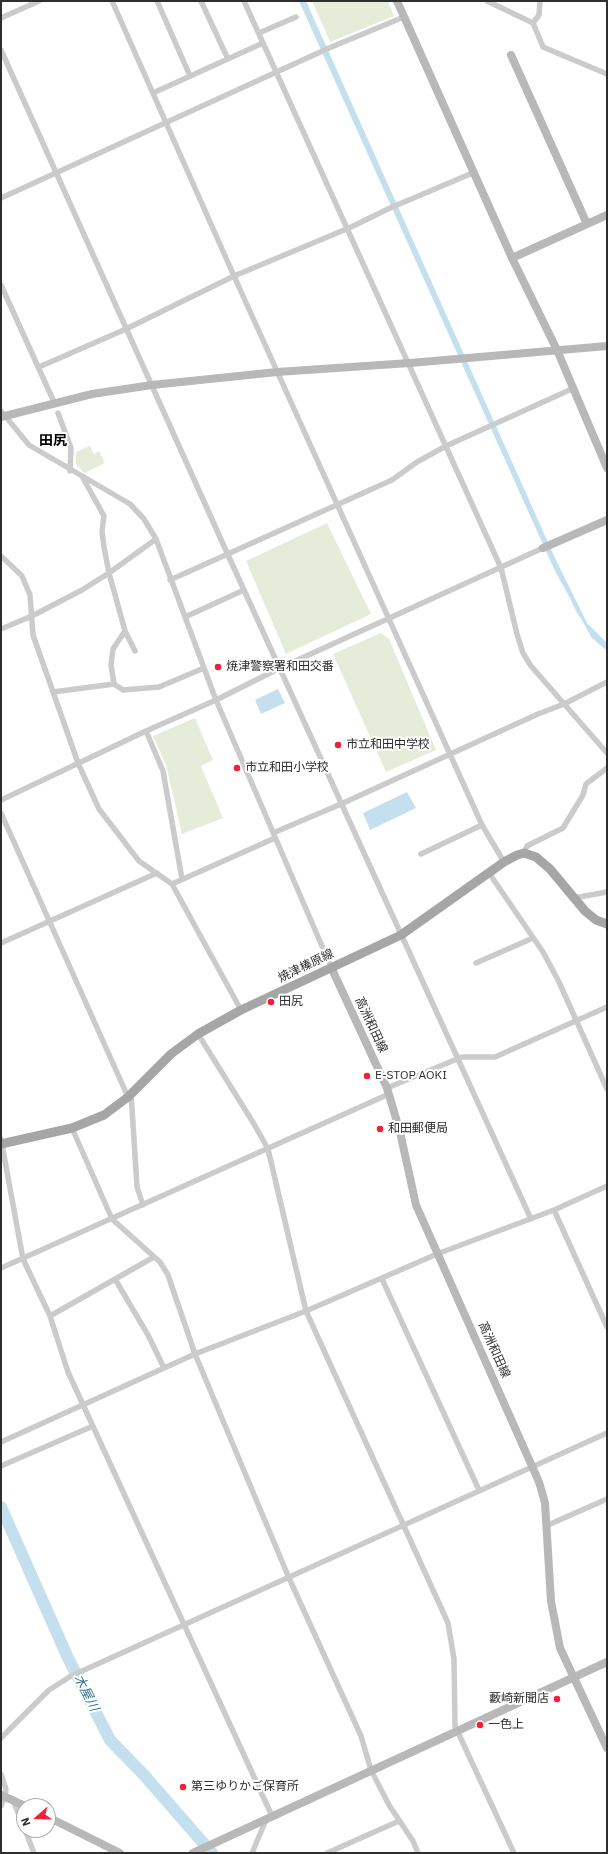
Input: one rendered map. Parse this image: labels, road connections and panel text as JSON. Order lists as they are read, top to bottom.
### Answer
{
  "streets": {
    "main road": ["焼津榛原線"],
    "street": ["高洲和田線"]
  },
  "crossings": [
    ["焼津榛原線", "高洲和田線"]
  ],
  "districts": ["田尻"],
  "water": ["木屋川"],
  "places": [
    "焼津警察署和田交番",
    "市立和田中学校",
    "市立和田小学校",
    "田尻",
    "E-STOP AOKI",
    "和田郵便局",
    "藪崎新聞店",
    "一色上",
    "第三ゆりかご保育所"
  ],
  "north": "left"
}
